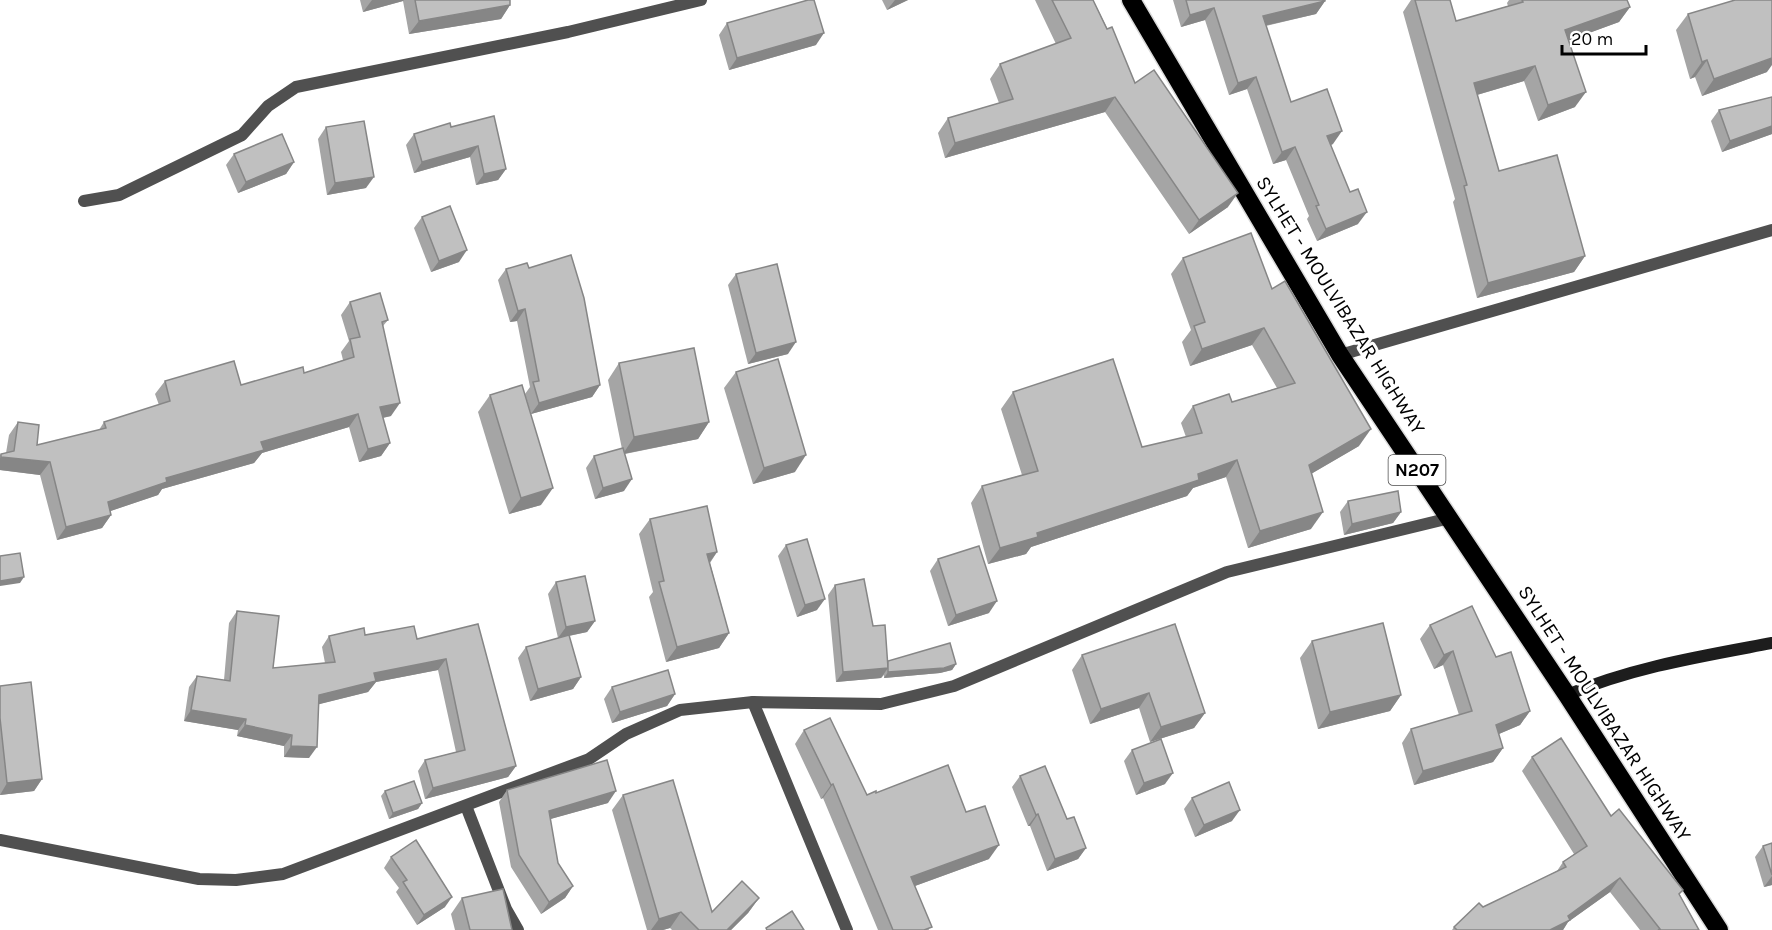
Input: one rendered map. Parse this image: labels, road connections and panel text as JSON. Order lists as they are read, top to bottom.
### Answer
{
  "streets": {
    "highway": ["SYLHET - MOULVIBAZAR HIGHWAY", "N207"]
  },
  "scale_bar": "20 m"
}
